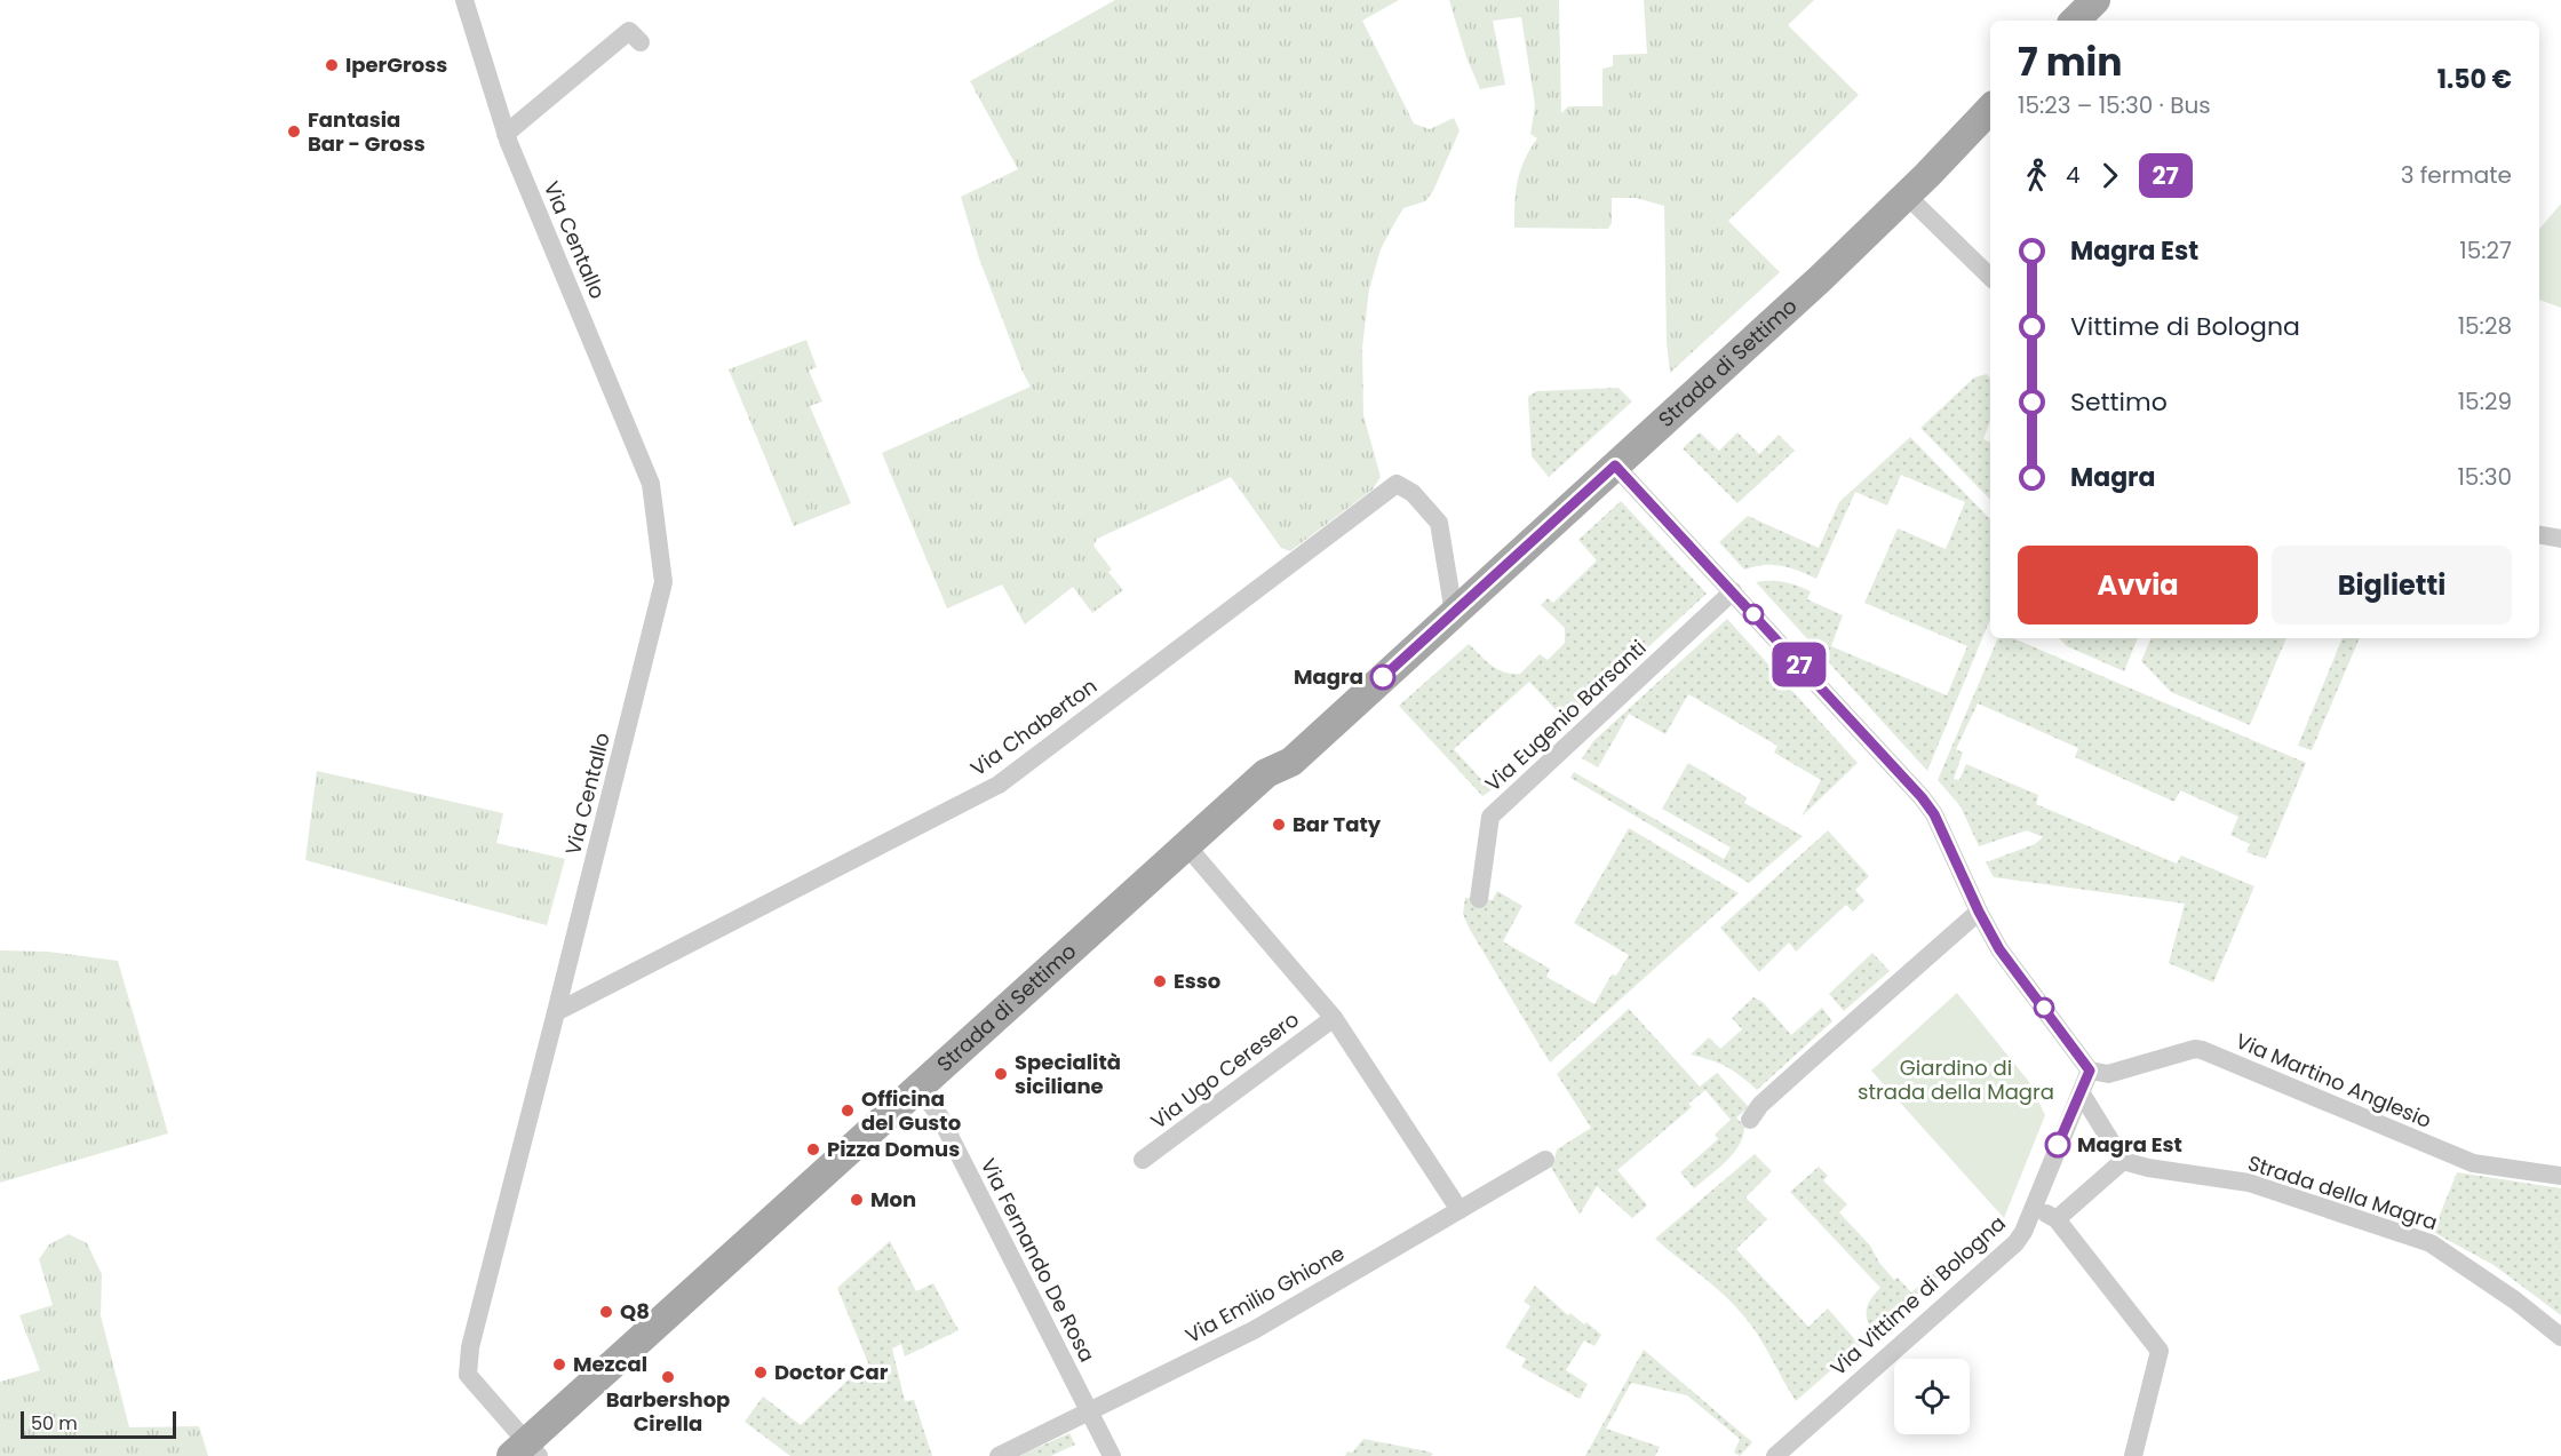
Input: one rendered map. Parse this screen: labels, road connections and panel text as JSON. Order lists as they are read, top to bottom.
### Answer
{
  "streets": {
    "main road": ["Strada di Settimo"],
    "street": [
      "Via Centallo",
      "Via Eugenio Barsanti",
      "Via Chaberton",
      "Via Ugo Ceresero",
      "Via Martino Anglesio",
      "Strada della Magra",
      "Via Fernando De Rosa",
      "Via Emilio Ghione",
      "Via Vittime di Bologna"
    ]
  },
  "crossings": [
    ["Via Centallo", "Strada di Settimo"],
    ["Via Centallo", "Via Chaberton"],
    ["Strada di Settimo", "Via Chaberton"],
    ["Strada di Settimo", "Via Ugo Ceresero"],
    ["Strada di Settimo", "Via Fernando De Rosa"],
    ["Via Ugo Ceresero", "Via Emilio Ghione"],
    ["Via Martino Anglesio", "Via Vittime di Bologna"],
    ["Via Fernando De Rosa", "Via Emilio Ghione"]
  ],
  "parks": ["Giardino di strada della Magra"],
  "places": [
    "IperGross",
    "Fantasia Bar - Gross",
    "Magra",
    "Bar Taty",
    "Esso",
    "Specialità siciliane",
    "Officina del Gusto",
    "Magra Est",
    "Pizza Domus",
    "Mon",
    "Q8",
    "Mezcal",
    "Doctor Car",
    "Barbershop Cirella"
  ],
  "lines": ["bus line 27"],
  "scale_bar": "50 m",
  "page": {
    "on_map": "27",
    "heading": ["7 min", "15:23 – 15:30 · Bus", "1.50 €"],
    "legs": ["4", "27", "3 fermate"],
    "list": [
      {
        "name": "Magra Est",
        "value": "15:27"
      },
      {
        "name": "Vittime di Bologna",
        "value": "15:28"
      },
      {
        "name": "Settimo",
        "value": "15:29"
      },
      {
        "name": "Magra",
        "value": "15:30"
      }
    ],
    "buttons": ["Avvia", "Biglietti"],
    "scale": "50 m"
  }
}
